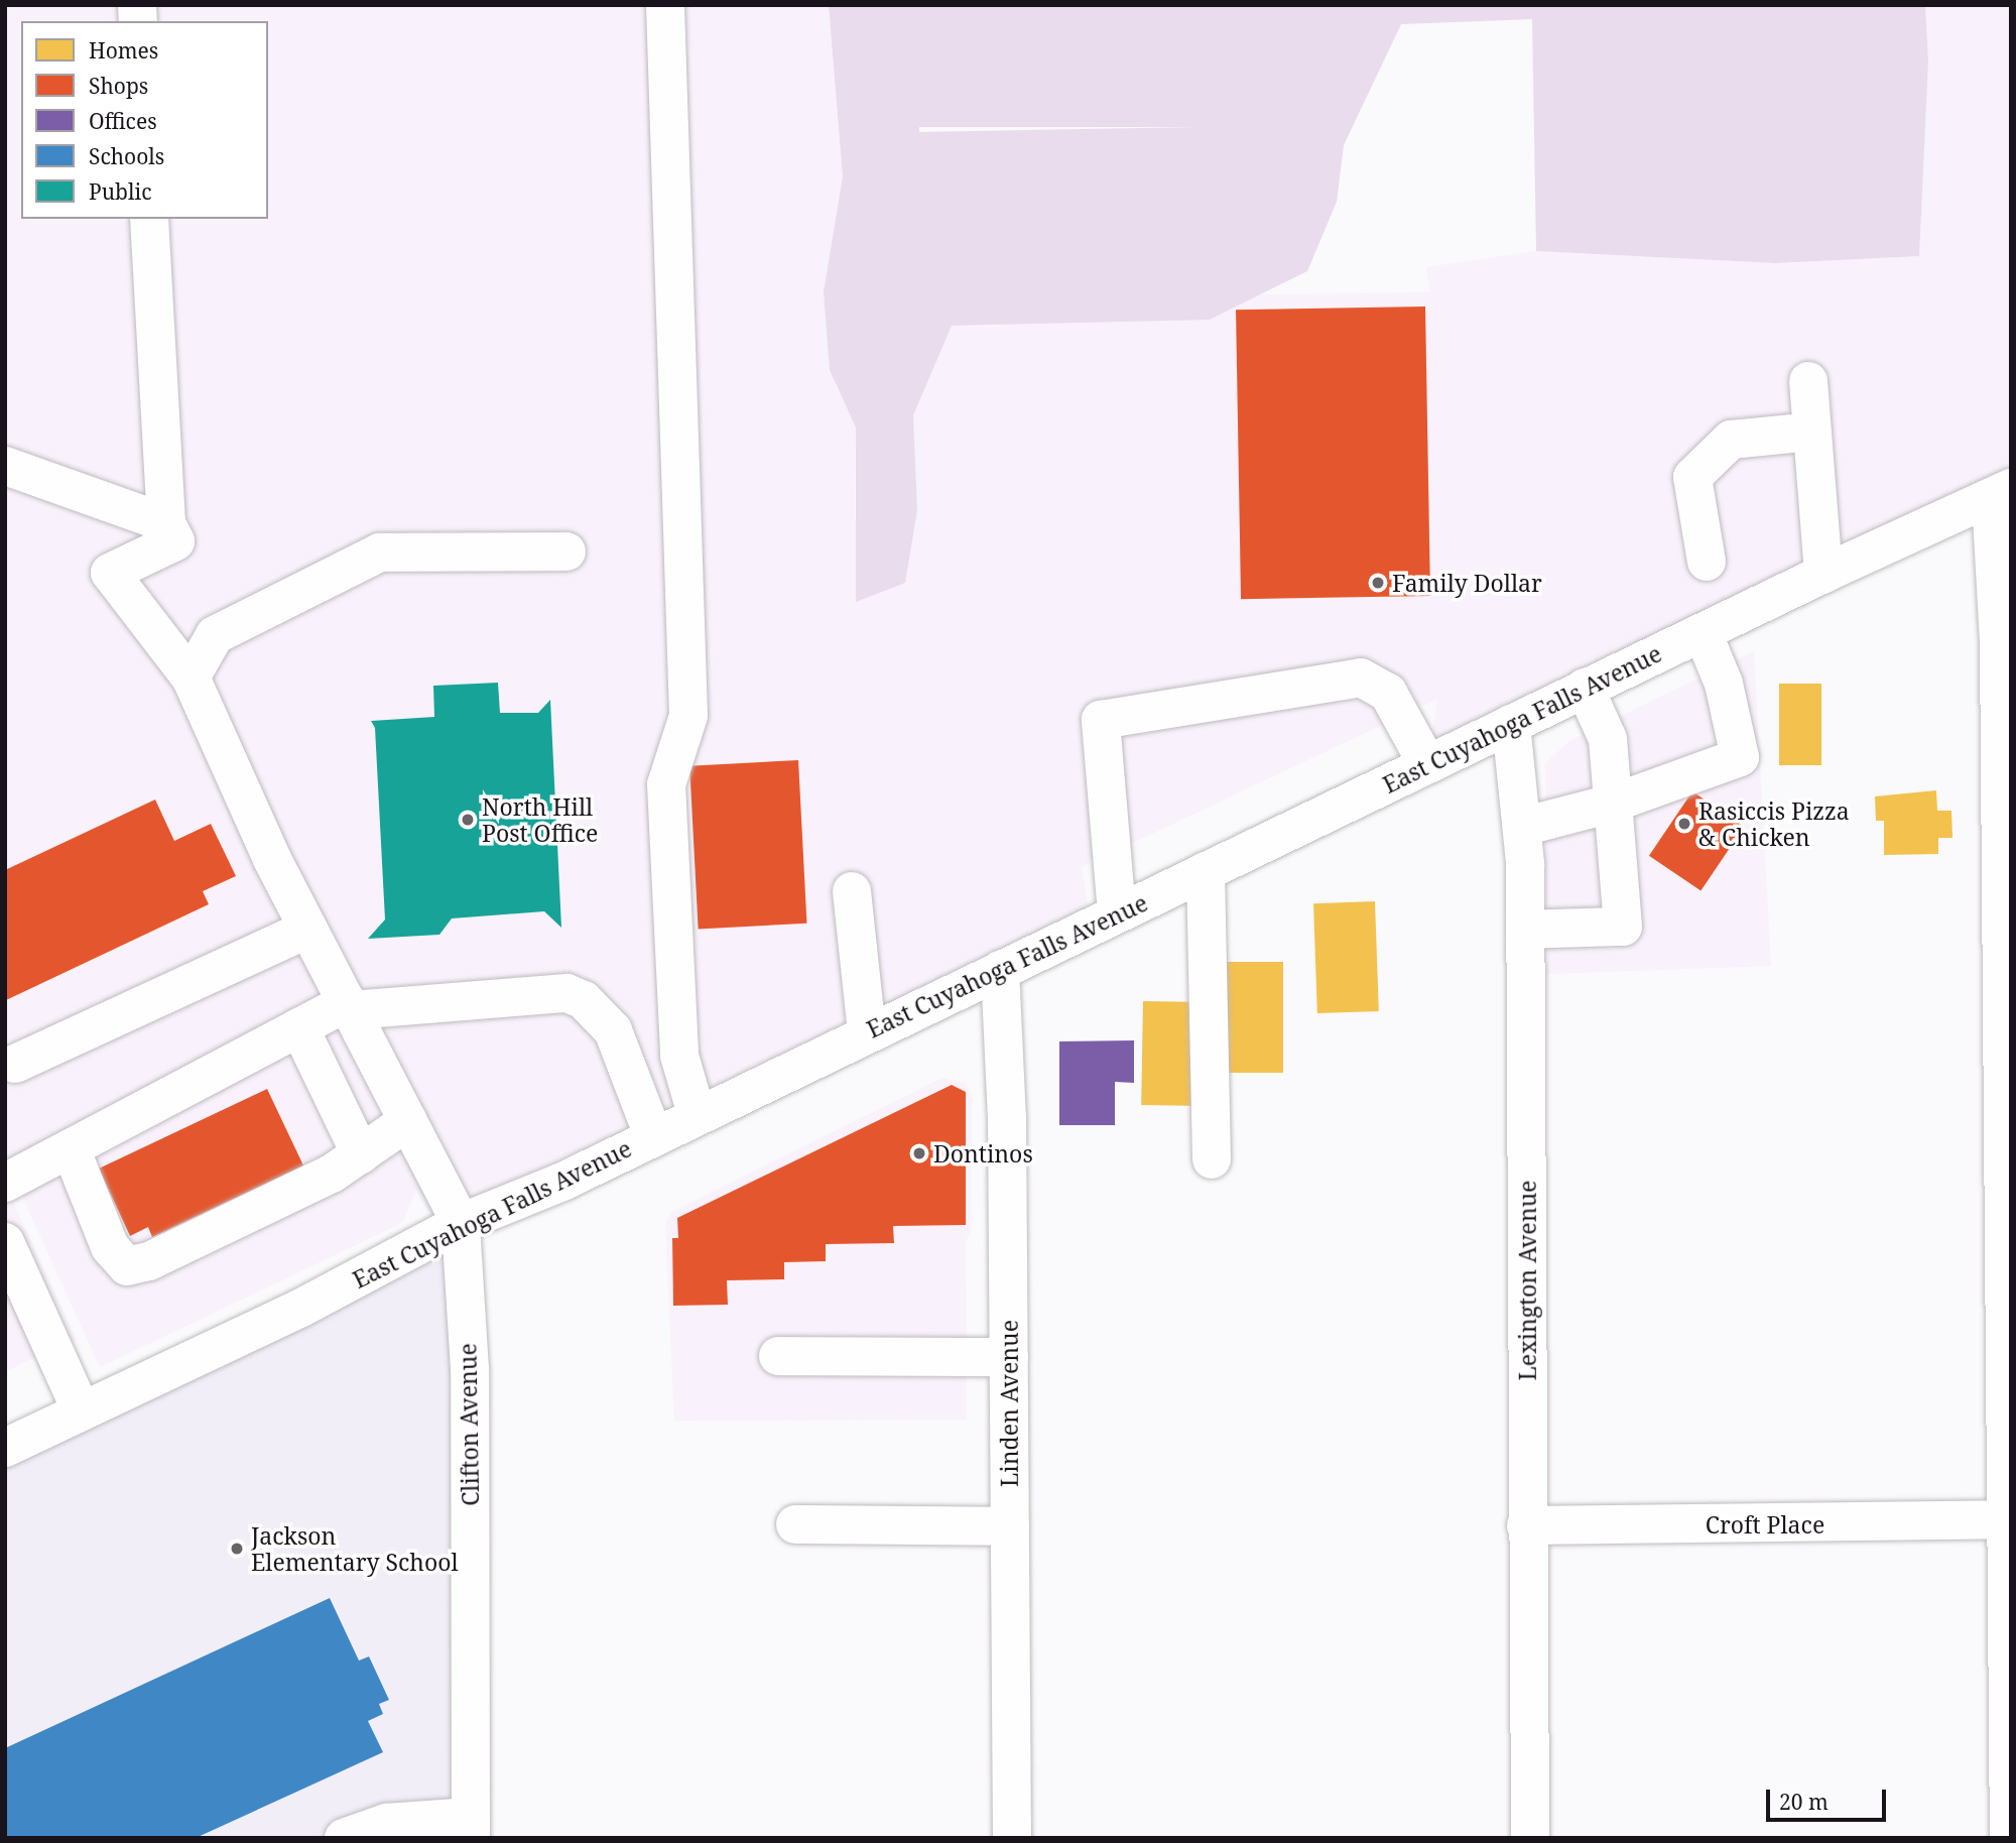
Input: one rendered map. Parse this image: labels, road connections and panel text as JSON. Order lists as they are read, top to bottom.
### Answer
{
  "streets": {
    "street": [
      "East Cuyahoga Falls Avenue",
      "Lexington Avenue",
      "Linden Avenue",
      "Clifton Avenue",
      "Croft Place"
    ]
  },
  "crossings": [
    ["East Cuyahoga Falls Avenue", "Lexington Avenue"],
    ["East Cuyahoga Falls Avenue", "Linden Avenue"],
    ["East Cuyahoga Falls Avenue", "Clifton Avenue"],
    ["Lexington Avenue", "Croft Place"]
  ],
  "places": [
    "Family Dollar",
    "North Hill Post Office",
    "Rasiccis Pizza & Chicken",
    "Dontinos",
    "Jackson Elementary School"
  ],
  "legend": [
    "Homes",
    "Shops",
    "Offices",
    "Schools",
    "Public"
  ],
  "scale_bar": "20 m"
}
